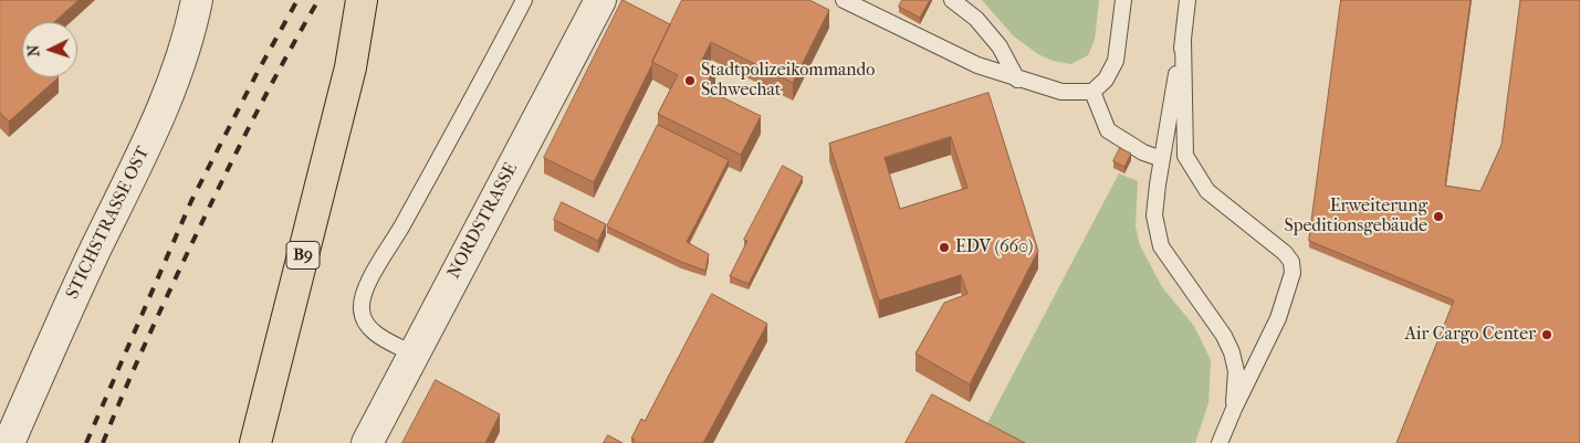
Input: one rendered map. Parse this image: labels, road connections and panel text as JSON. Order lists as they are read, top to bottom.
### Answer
{
  "streets": {
    "main road": ["B9"],
    "street": ["NORDSTRASSE", "STICHSTRASSE OST"]
  },
  "places": [
    "Stadtpolizeikommando Schwechat",
    "Erweiterung Speditionsgebäude",
    "EDV (660)",
    "Air Cargo Center"
  ],
  "north": "left"
}
